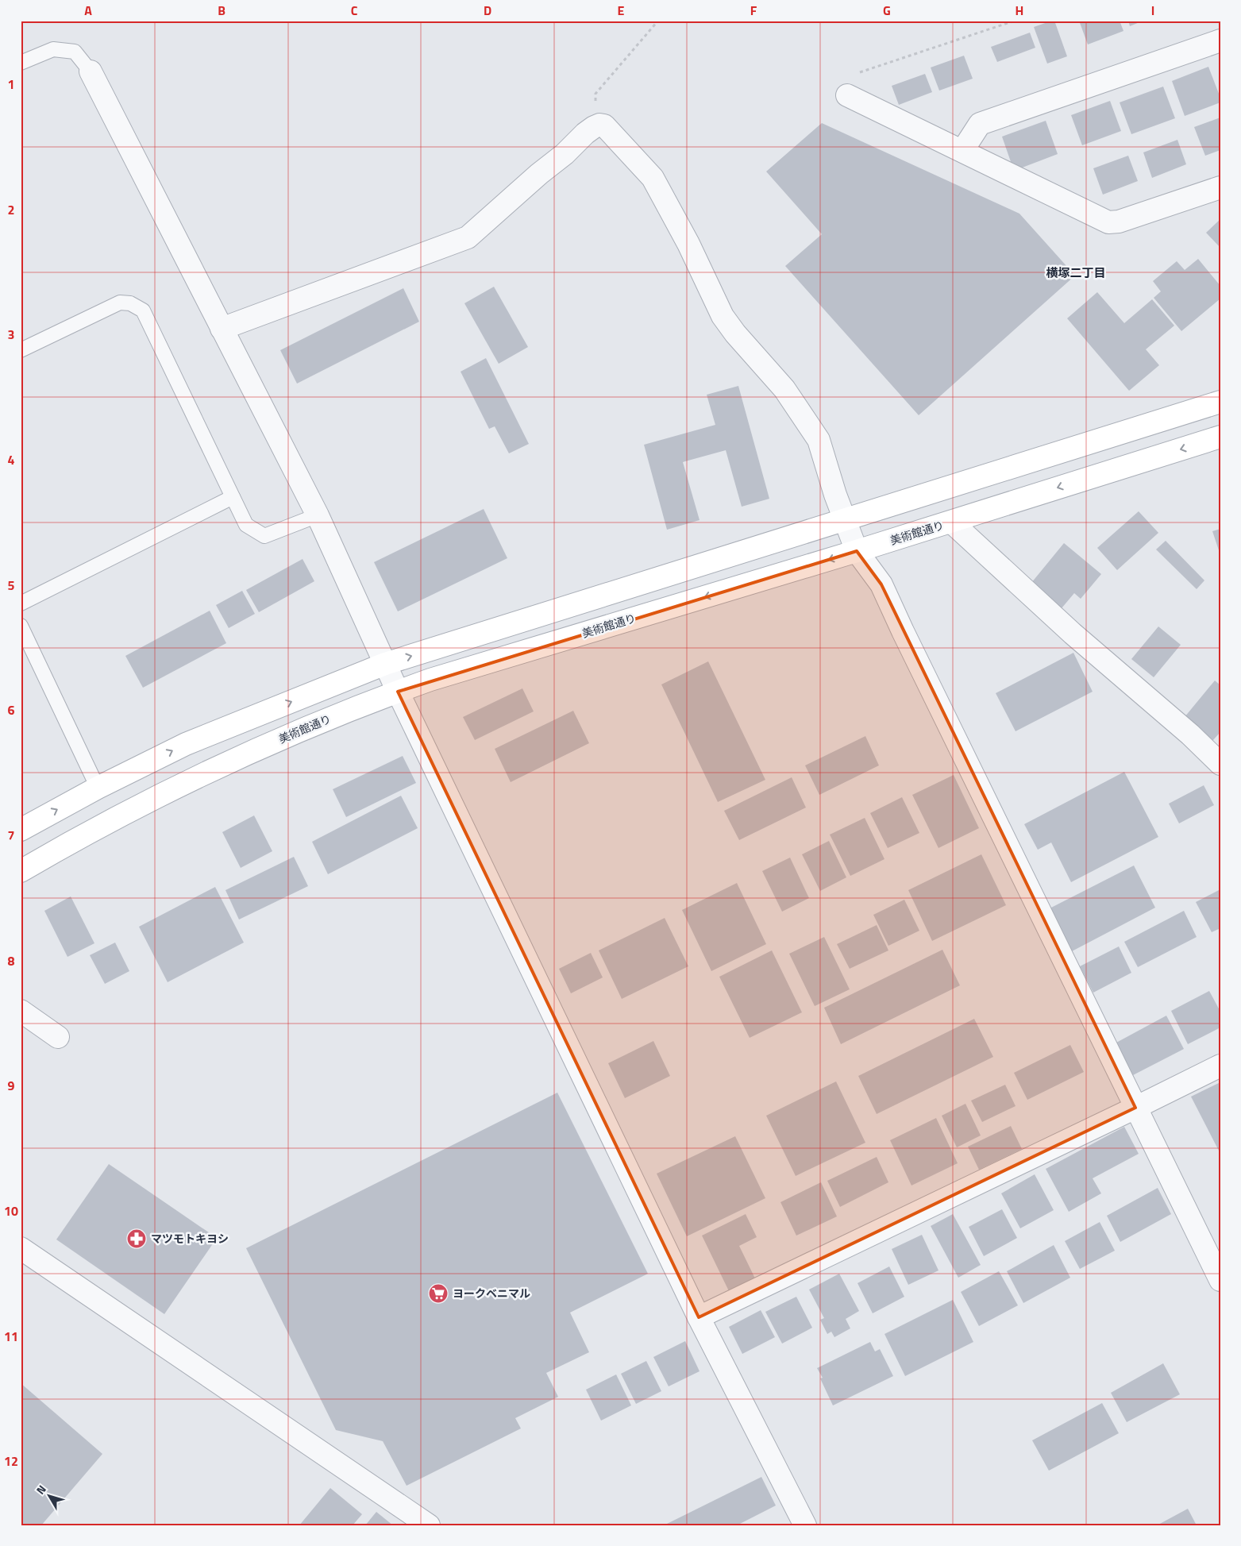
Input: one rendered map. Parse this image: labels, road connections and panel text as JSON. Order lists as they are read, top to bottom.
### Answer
{
  "streets": {
    "street": ["美術館通り"]
  },
  "districts": ["横塚二丁目"],
  "places": {
    "pharmacy": ["マツモトキヨシ"],
    "supermarket": ["ヨークベニマル"]
  },
  "north": "top left",
  "grid": {
    "columns": [
      "A",
      "B",
      "C",
      "D",
      "E",
      "F",
      "G",
      "H",
      "I"
    ],
    "rows": [
      "1",
      "2",
      "3",
      "4",
      "5",
      "6",
      "7",
      "8",
      "9",
      "10",
      "11",
      "12"
    ]
  }
}
